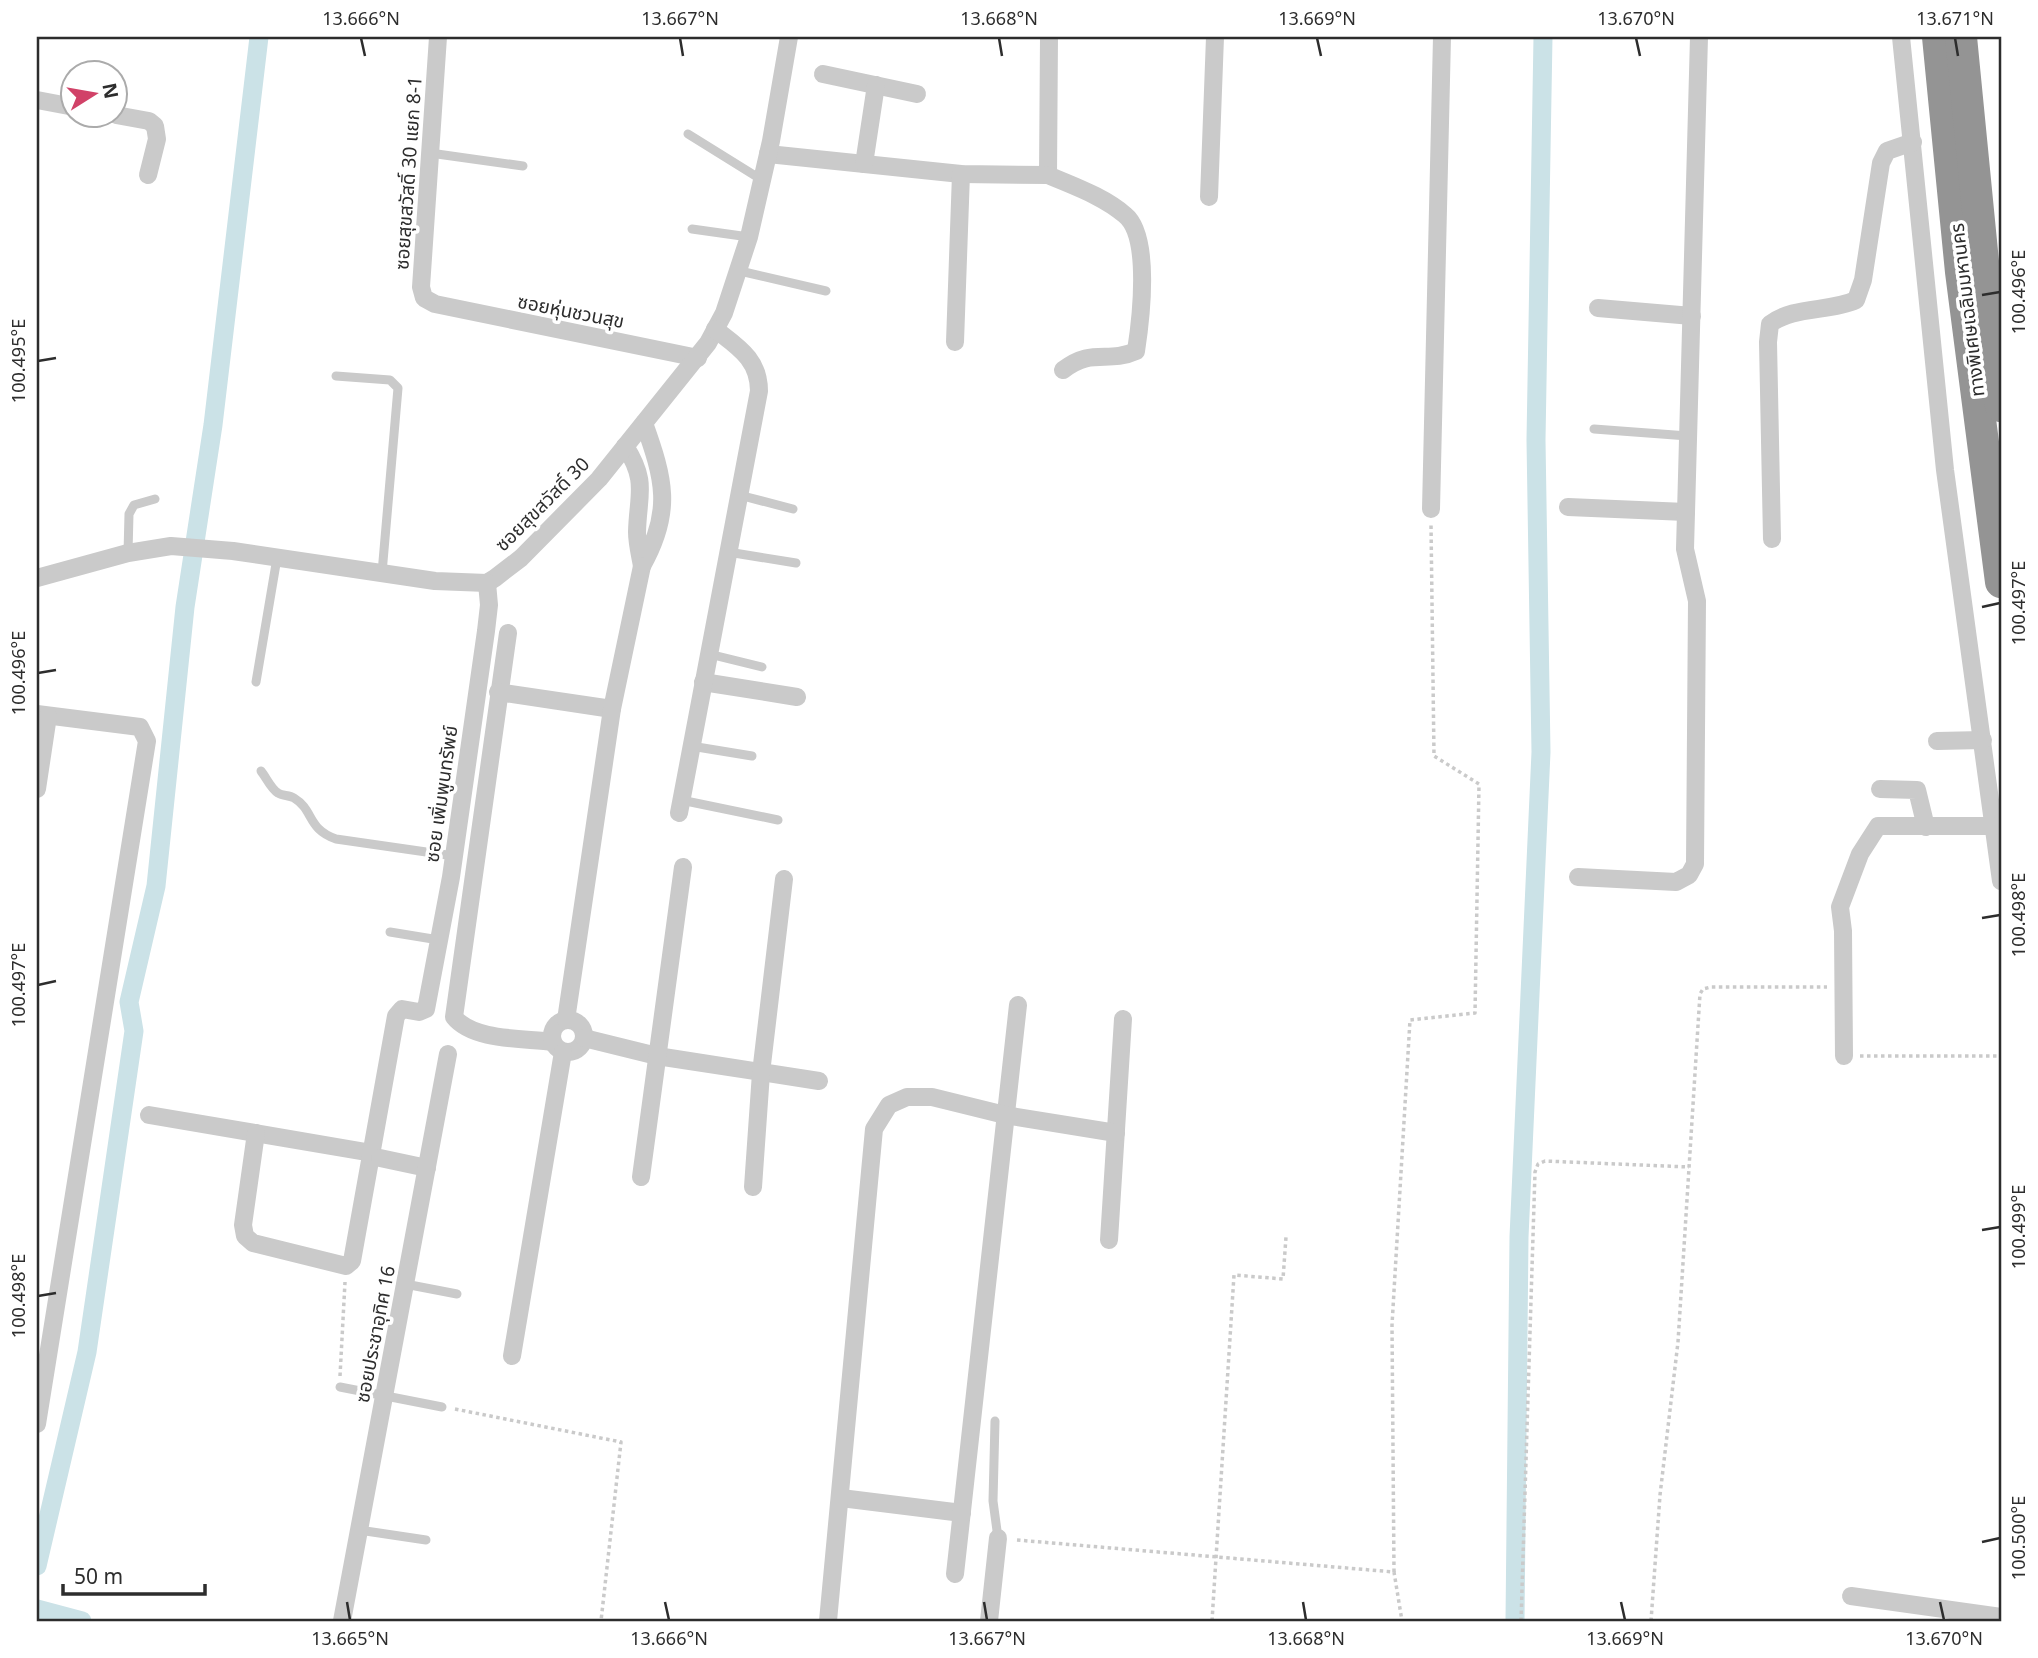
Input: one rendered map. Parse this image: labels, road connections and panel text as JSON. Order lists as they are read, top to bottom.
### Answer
{
  "streets": {
    "highway": ["ทางพิเศษเฉลิมมหานคร"],
    "street": [
      "ซอยสุขสวัสดิ์ 30 แยก 8-1",
      "ซอยหุ่นชวนสุข",
      "ซอยสุขสวัสดิ์ 30",
      "ซอย เพิ่มพูนทรัพย์",
      "ซอยประชาอุทิศ 16"
    ]
  },
  "crossings": [
    ["ซอยสุขสวัสดิ์ 30 แยก 8-1", "ซอยหุ่นชวนสุข"],
    ["ซอยหุ่นชวนสุข", "ซอยสุขสวัสดิ์ 30"],
    ["ซอยสุขสวัสดิ์ 30", "ซอย เพิ่มพูนทรัพย์"]
  ],
  "scale_bar": "50 m",
  "north": "right",
  "coordinates": [
    "13.666°N",
    "13.667°N",
    "13.668°N",
    "13.669°N",
    "13.670°N",
    "13.671°N",
    "100.496°E",
    "100.495°E",
    "100.497°E",
    "100.498°E",
    "100.499°E",
    "100.500°E",
    "13.665°N"
  ]
}
